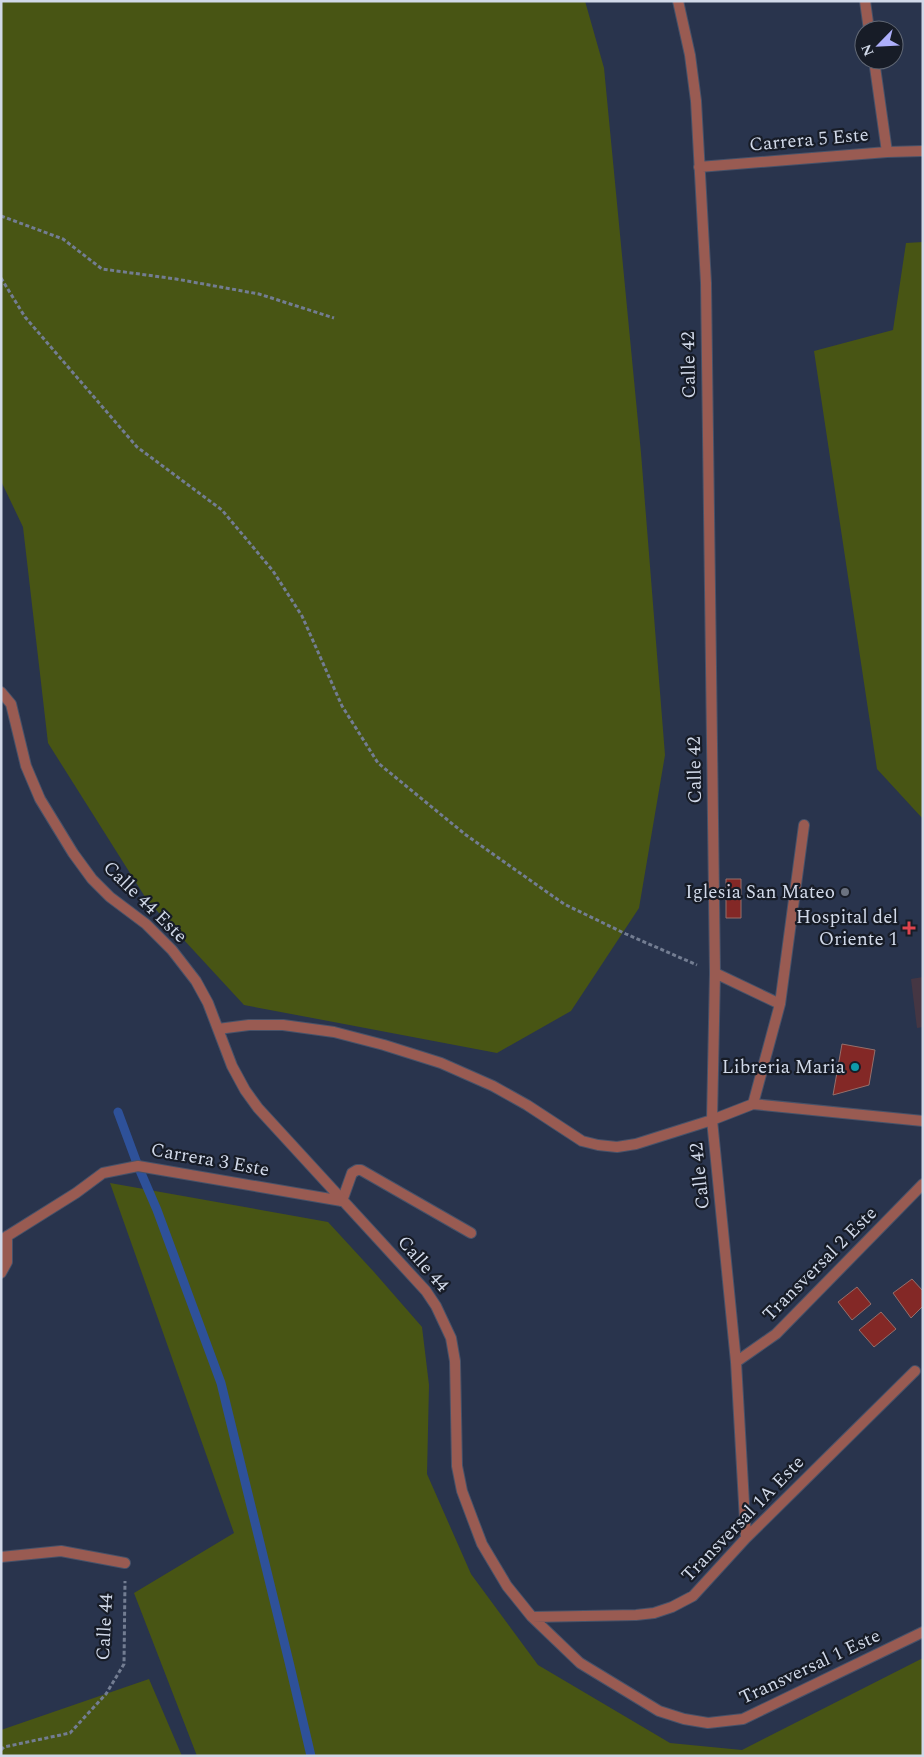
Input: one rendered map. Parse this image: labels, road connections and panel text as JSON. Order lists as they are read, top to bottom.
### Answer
{
  "streets": {
    "street": [
      "Carrera 5 Este",
      "Calle 42",
      "Calle 44 Este",
      "Carrera 3 Este",
      "Calle 44",
      "Transversal 2 Este",
      "Transversal 1A Este",
      "Transversal 1 Este"
    ]
  },
  "crossings": [
    ["Carrera 5 Este", "Calle 42"],
    ["Calle 42", "Transversal 2 Este"],
    ["Calle 42", "Transversal 1A Este"],
    ["Calle 44 Este", "Calle 44"],
    ["Carrera 3 Este", "Calle 44"],
    ["Calle 44", "Transversal 1A Este"],
    ["Calle 44", "Transversal 1 Este"],
    ["Transversal 1A Este", "Transversal 1 Este"]
  ],
  "places": {
    "other": ["Iglesia San Mateo", "Libreria Maria"],
    "health": ["Hospital del Oriente 1"]
  },
  "north": "bottom left"
}
